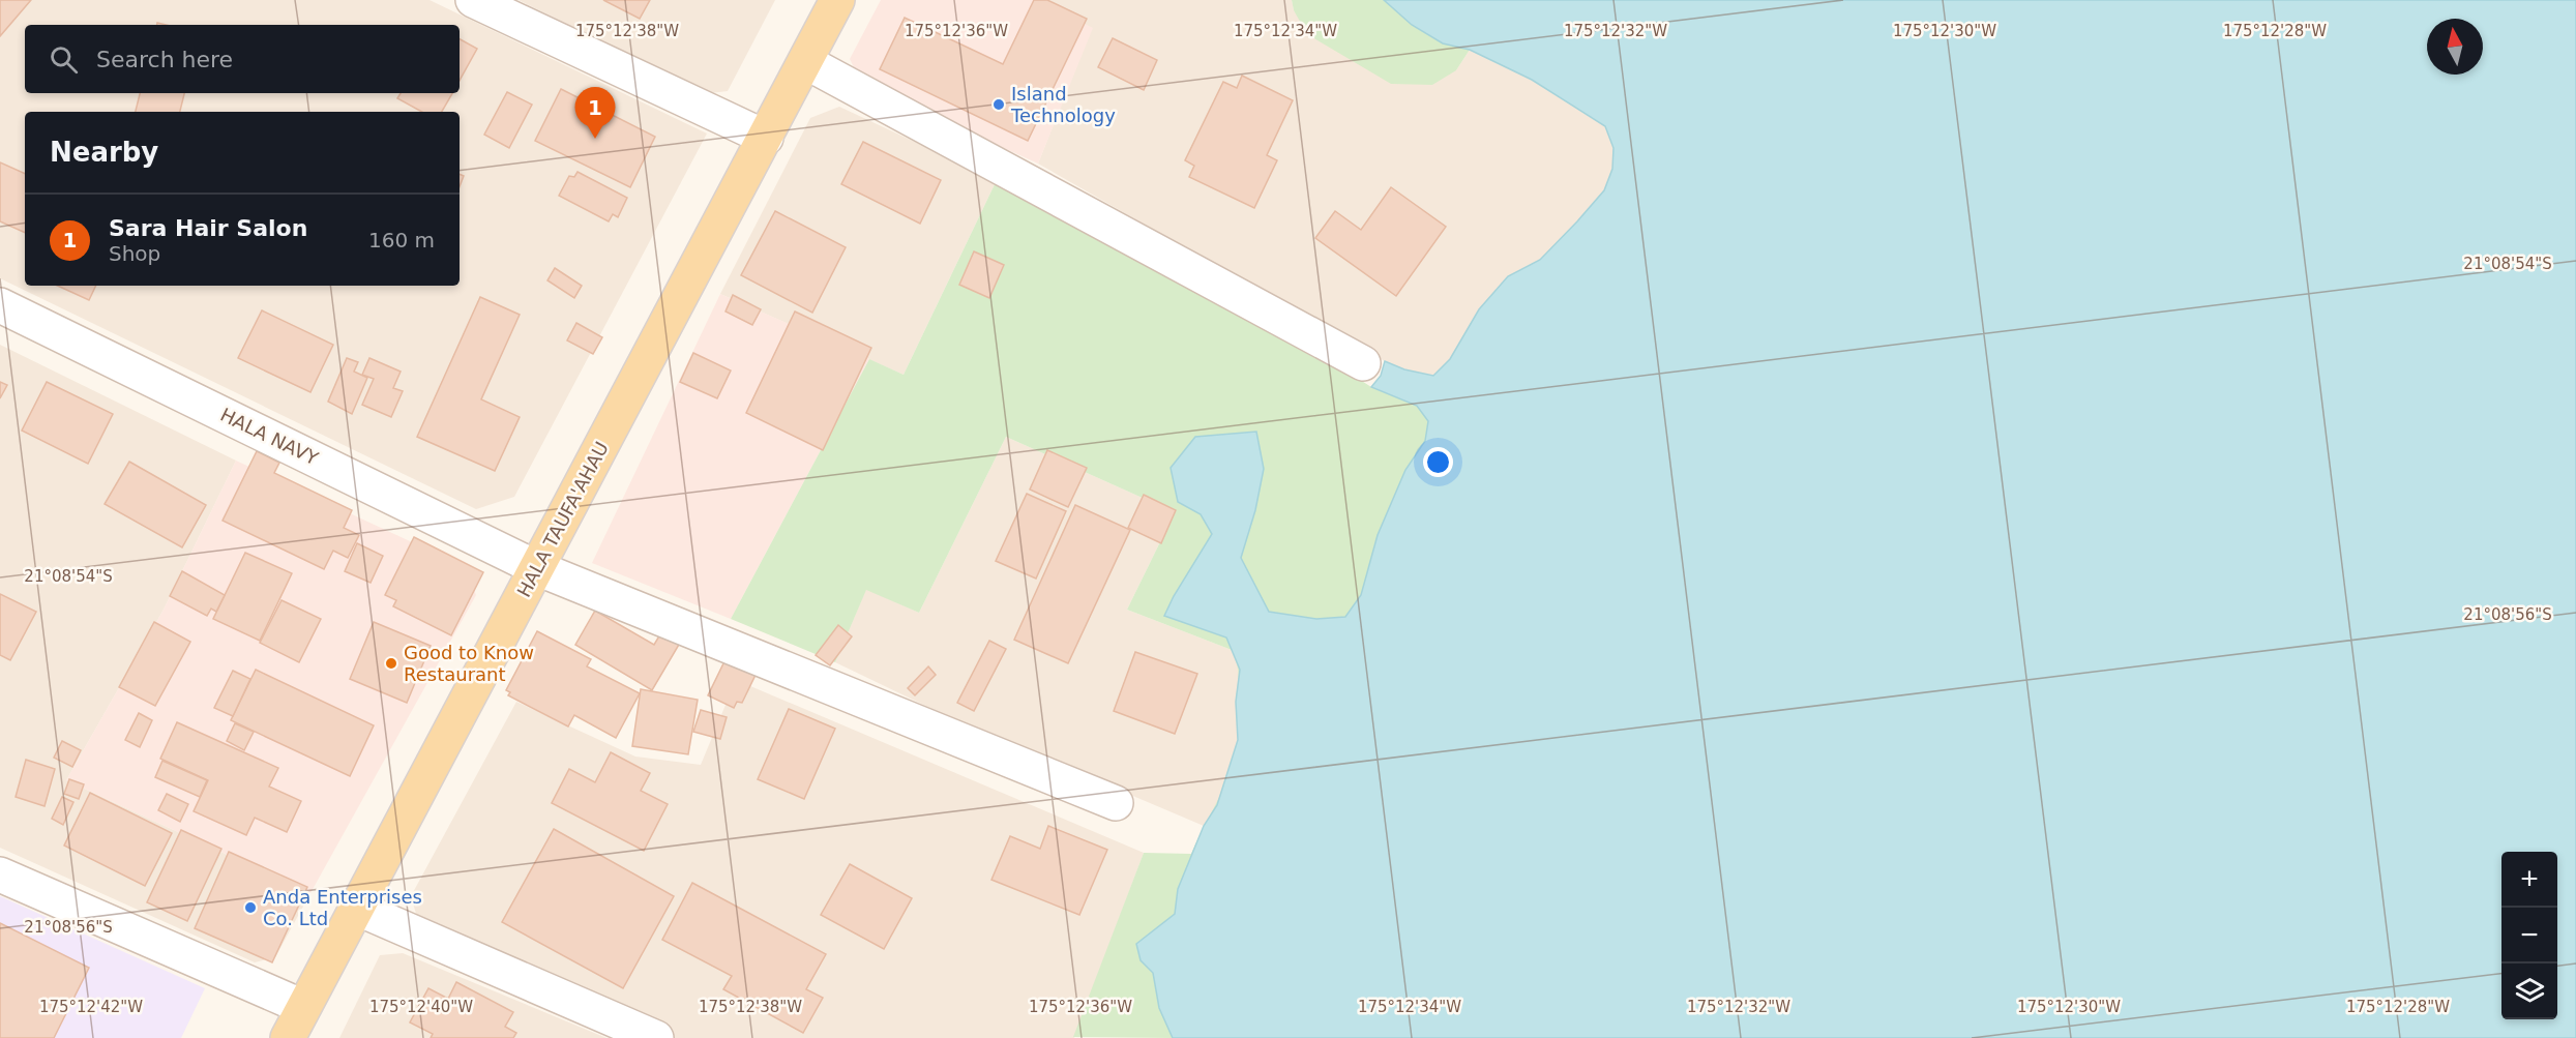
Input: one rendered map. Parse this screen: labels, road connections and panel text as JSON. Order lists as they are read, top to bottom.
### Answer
{
  "streets": {
    "main road": ["HALA TAUFA'AHAU"],
    "street": ["HALA NAVY"]
  },
  "crossings": [
    ["HALA NAVY", "HALA TAUFA'AHAU"]
  ],
  "places": ["Island Technology", "Good to Know Restaurant", "Anda Enterprises Co. Ltd"],
  "north": "top",
  "page": {
    "search": "Search here",
    "pins": "1",
    "heading": "Nearby",
    "list": [
      {
        "mark": "1",
        "name": "Sara Hair Salon",
        "note": "Shop",
        "value": "160 m"
      }
    ],
    "map_buttons": ["+", "−"]
  },
  "coordinates": [
    "175°12'38\"W",
    "175°12'36\"W",
    "175°12'34\"W",
    "175°12'32\"W",
    "175°12'30\"W",
    "175°12'28\"W",
    "21°08'54\"S",
    "21°08'56\"S",
    "175°12'42\"W",
    "175°12'40\"W"
  ]
}
